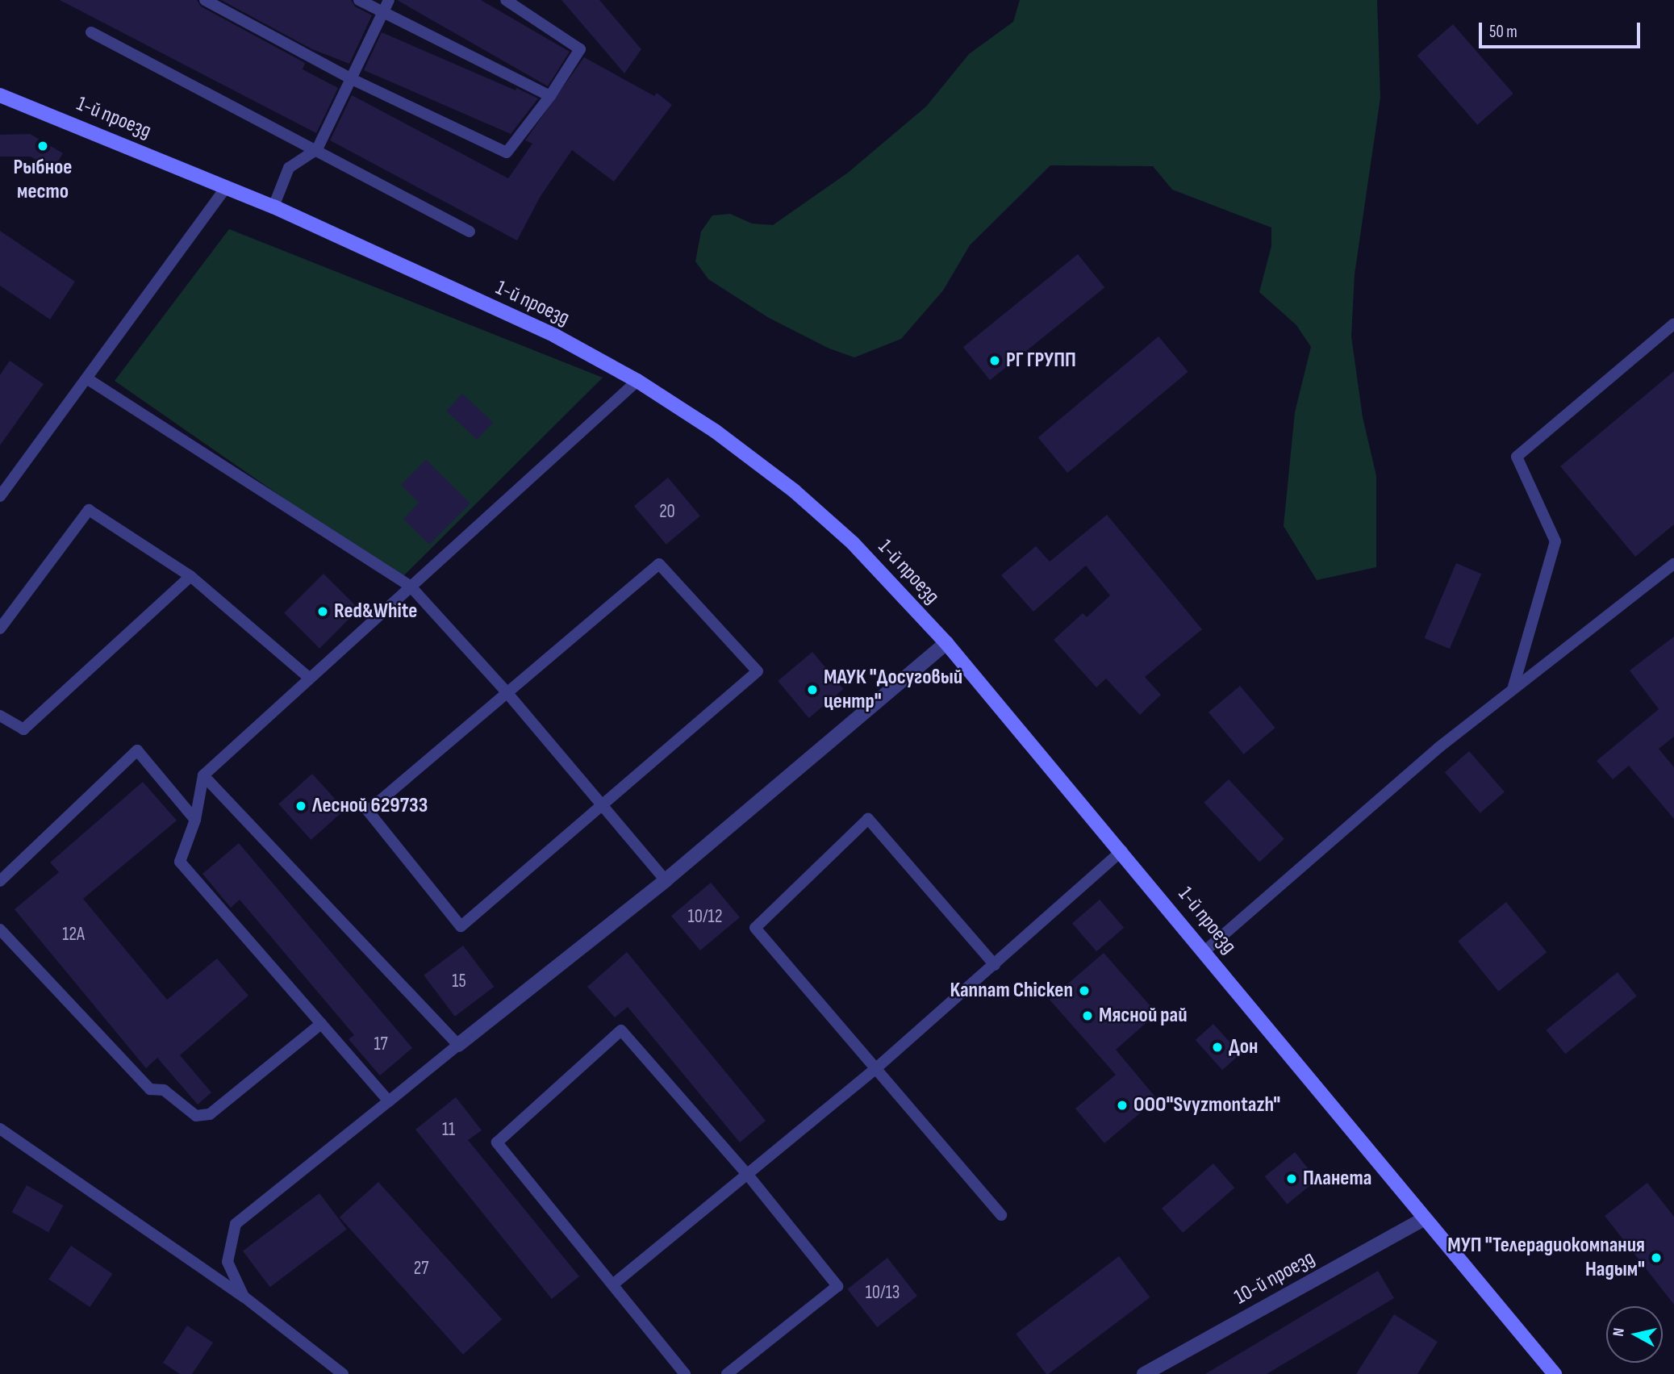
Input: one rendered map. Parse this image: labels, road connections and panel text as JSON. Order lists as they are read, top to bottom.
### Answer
{
  "streets": {
    "street": ["1-й проезд", "10-й проезд"]
  },
  "crossings": [
    ["1-й проезд", "10-й проезд"]
  ],
  "places": [
    "Рыбное место",
    "РГ ГРУПП",
    "Red&White",
    "МАУК \"Досуговый центр\"",
    "Лесной 629733",
    "Kannam Chicken",
    "Мясной рай",
    "Дон",
    "ООО\"Svyzmontazh\"",
    "Планета",
    "МУП \"Телерадиокомпания Надым\""
  ],
  "house_numbers": [
    "20",
    "10/12",
    "12А",
    "15",
    "17",
    "11",
    "27",
    "10/13"
  ],
  "scale_bar": "50 m",
  "north": "left"
}
